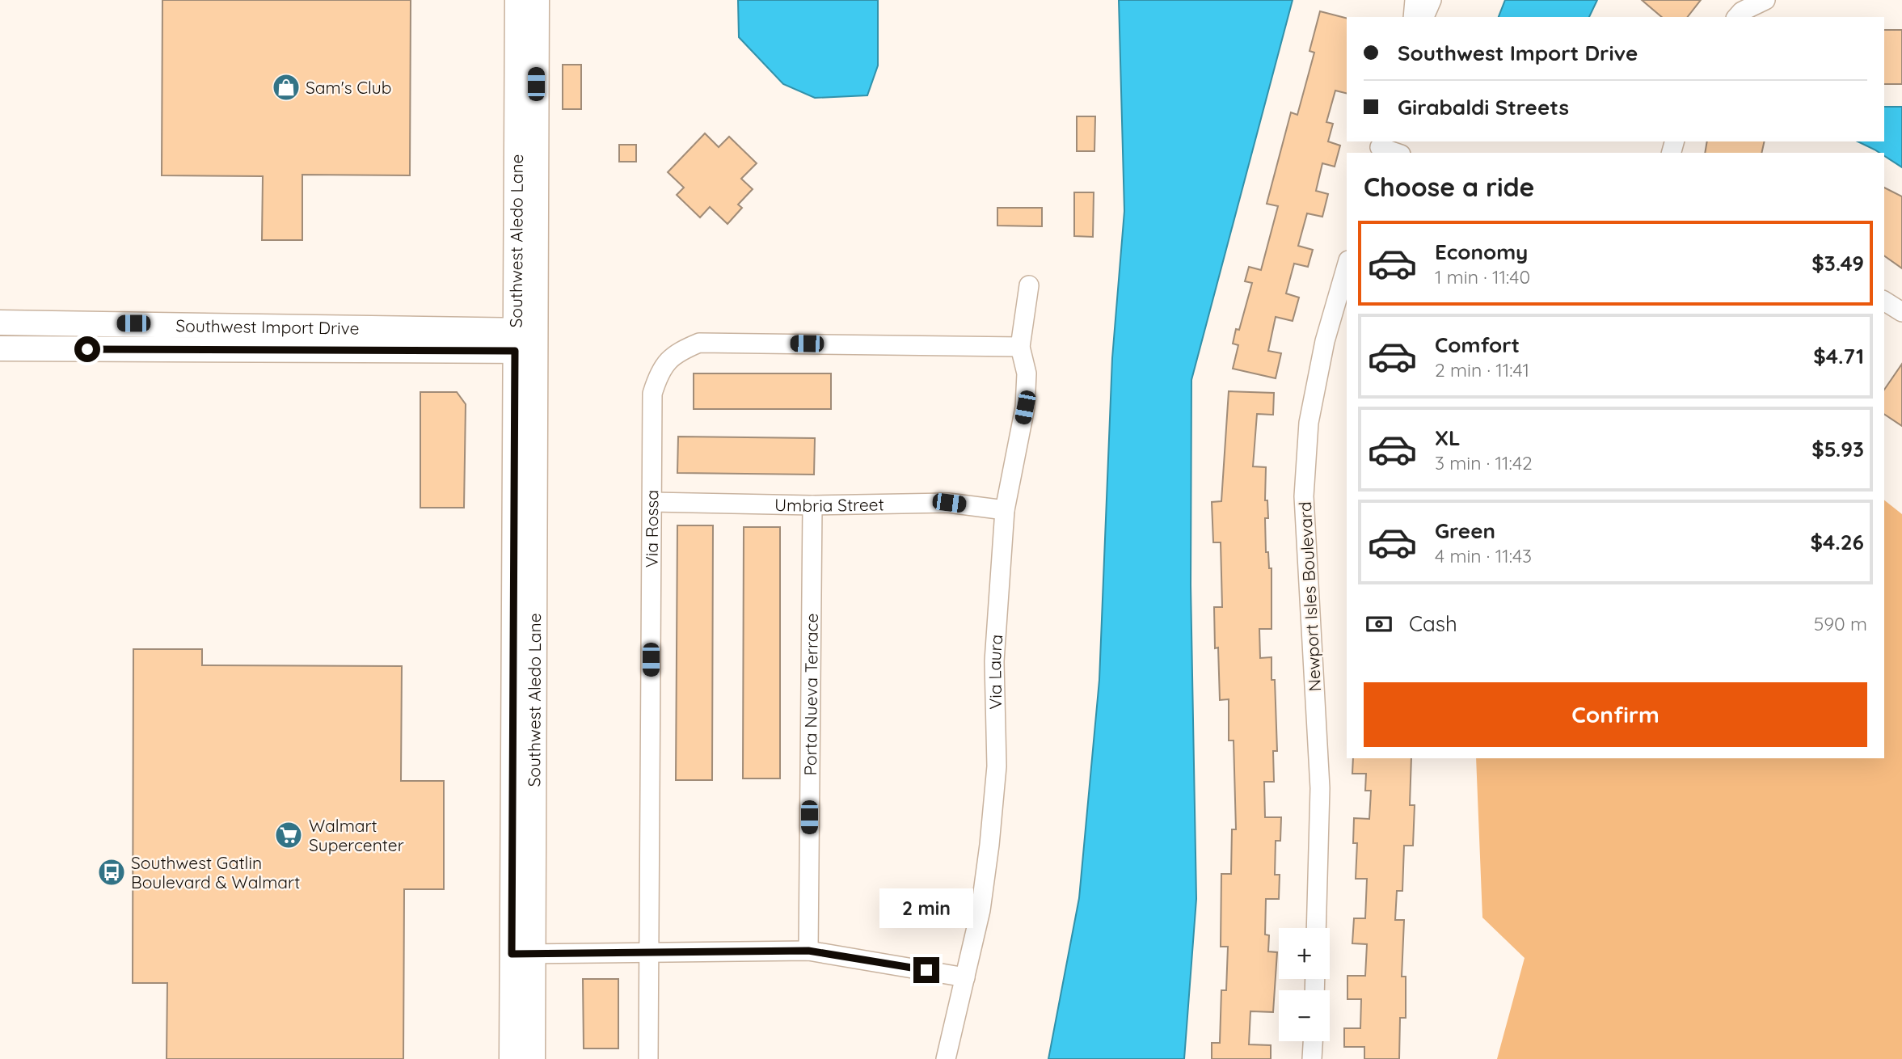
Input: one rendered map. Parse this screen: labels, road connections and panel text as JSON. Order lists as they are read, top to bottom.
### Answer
{
  "streets": {
    "street": [
      "Southwest Aledo Lane",
      "Southwest Import Drive",
      "Umbria Street",
      "Via Rossa",
      "Newport Isles Boulevard",
      "Via Laura",
      "Porta Nueva Terrace"
    ]
  },
  "crossings": [
    ["Southwest Aledo Lane", "Southwest Import Drive"],
    ["Umbria Street", "Via Rossa"],
    ["Umbria Street", "Via Laura"],
    ["Umbria Street", "Porta Nueva Terrace"],
    ["Via Rossa", "Via Laura"]
  ],
  "places": {
    "shop": ["Sam's Club"],
    "supermarket": ["Walmart Supercenter"],
    "bus stop": ["Southwest Gatlin Boulevard & Walmart"]
  },
  "page": {
    "banner": ["Southwest Import Drive", "Girabaldi Streets"],
    "heading": "Choose a ride",
    "list": [
      {
        "name": "Economy",
        "note": "1 min · 11:40",
        "value": "$3.49"
      },
      {
        "name": "Comfort",
        "note": "2 min · 11:41",
        "value": "$4.71"
      },
      {
        "name": "XL",
        "note": "3 min · 11:42",
        "value": "$5.93"
      },
      {
        "name": "Green",
        "note": "4 min · 11:43",
        "value": "$4.26"
      }
    ],
    "pay": ["Cash", "590 m"],
    "buttons": "Confirm",
    "bubble": "2 min",
    "map_buttons": ["+", "−"]
  }
}
